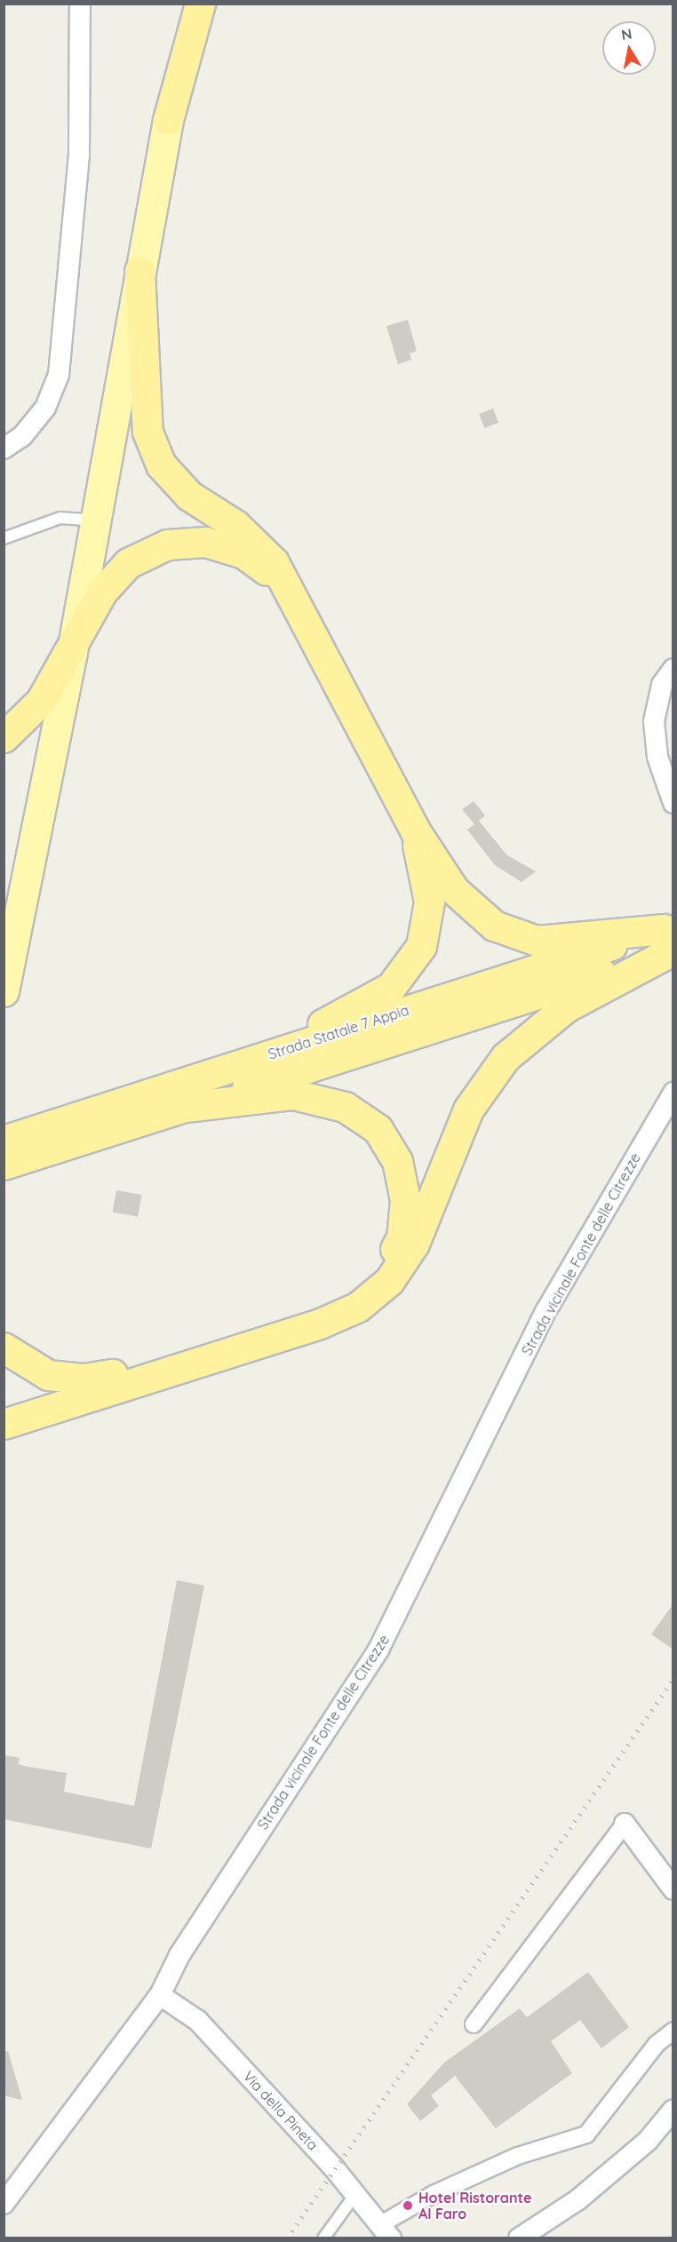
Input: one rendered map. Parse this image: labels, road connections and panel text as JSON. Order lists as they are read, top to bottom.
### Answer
{
  "streets": {
    "highway": ["Strada Statale 7 Appia"],
    "street": ["Strada vicinale Fonte delle Citrezze", "Via della Pineta"]
  },
  "crossings": [
    ["Strada vicinale Fonte delle Citrezze", "Via della Pineta"]
  ],
  "places": ["Hotel Ristorante Al Faro"],
  "north": "top"
}
